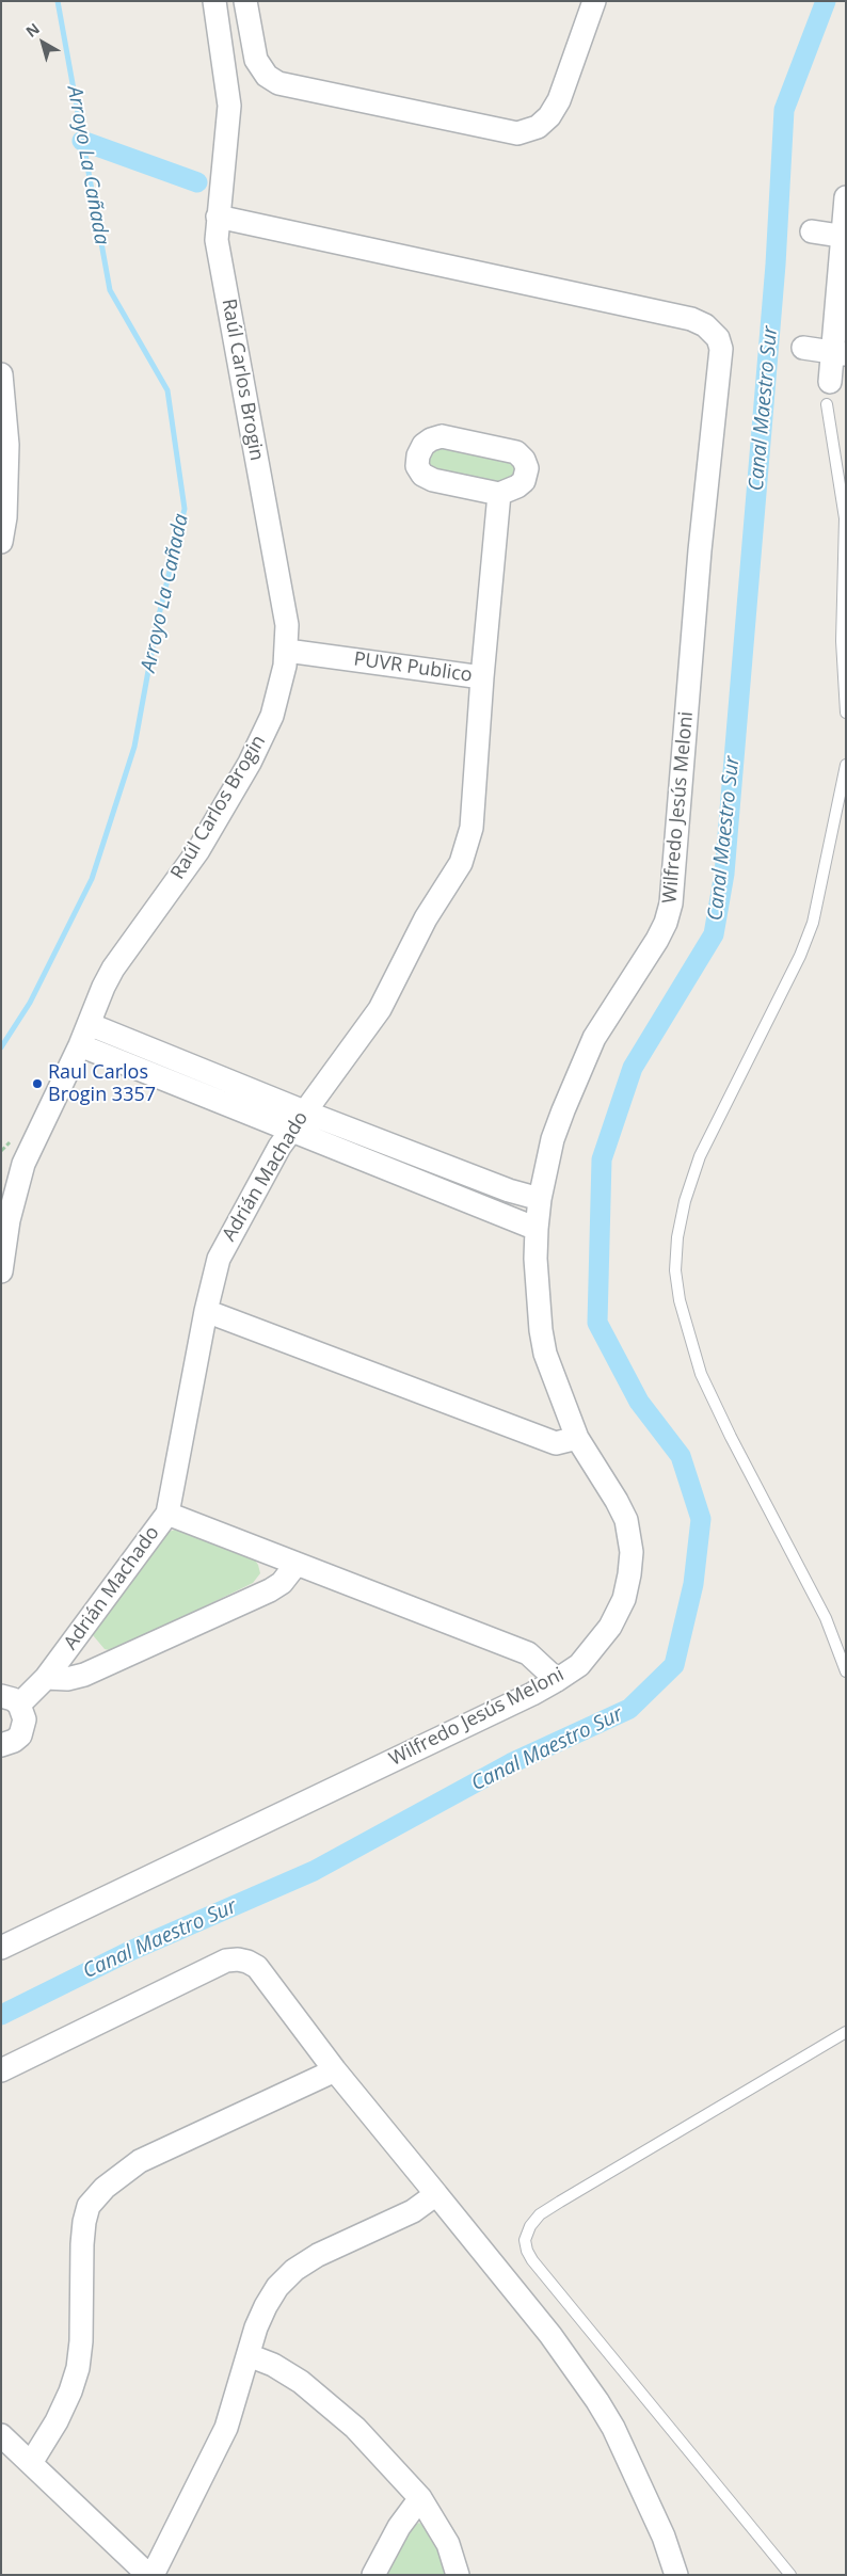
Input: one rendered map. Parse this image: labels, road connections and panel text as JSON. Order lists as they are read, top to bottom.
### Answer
{
  "streets": {
    "street": [
      "Raúl Carlos Brogin",
      "PUVR Publico",
      "Wilfredo Jesús Meloni",
      "Adrián Machado"
    ]
  },
  "crossings": [
    ["Raúl Carlos Brogin", "PUVR Publico"],
    ["Raúl Carlos Brogin", "Wilfredo Jesús Meloni"],
    ["PUVR Publico", "Adrián Machado"]
  ],
  "water": ["Arroyo La Cañada", "Canal Maestro Sur"],
  "places": ["Raul Carlos Brogin 3357"],
  "north": "top left"
}
